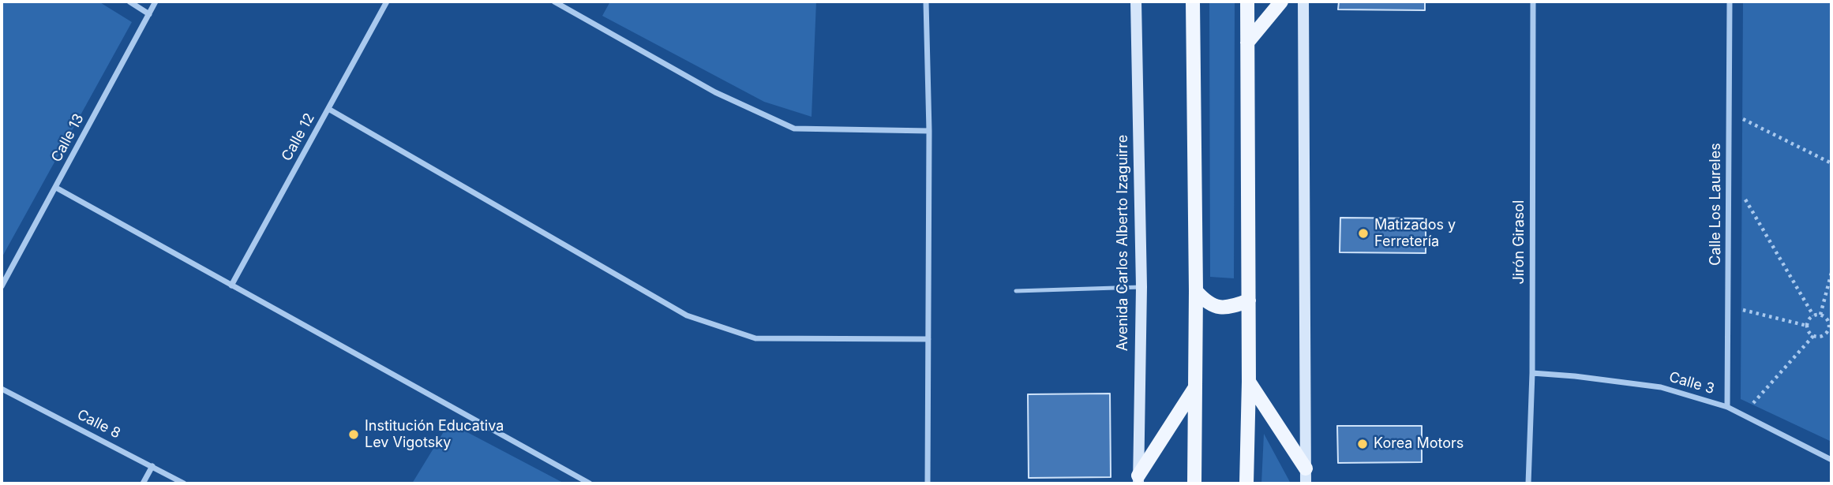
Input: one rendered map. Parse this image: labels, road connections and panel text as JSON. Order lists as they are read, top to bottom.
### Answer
{
  "streets": {
    "street": [
      "Calle 12",
      "Calle 13",
      "Calle Los Laureles",
      "Jirón Girasol",
      "Avenida Carlos Alberto Izaguirre",
      "Calle 3",
      "Calle 8"
    ]
  },
  "crossings": [
    ["Calle Los Laureles", "Calle 3"],
    ["Jirón Girasol", "Calle 3"]
  ],
  "places": ["Matizados y Ferretería", "Institución Educativa Lev Vigotsky", "Korea Motors"]
}
